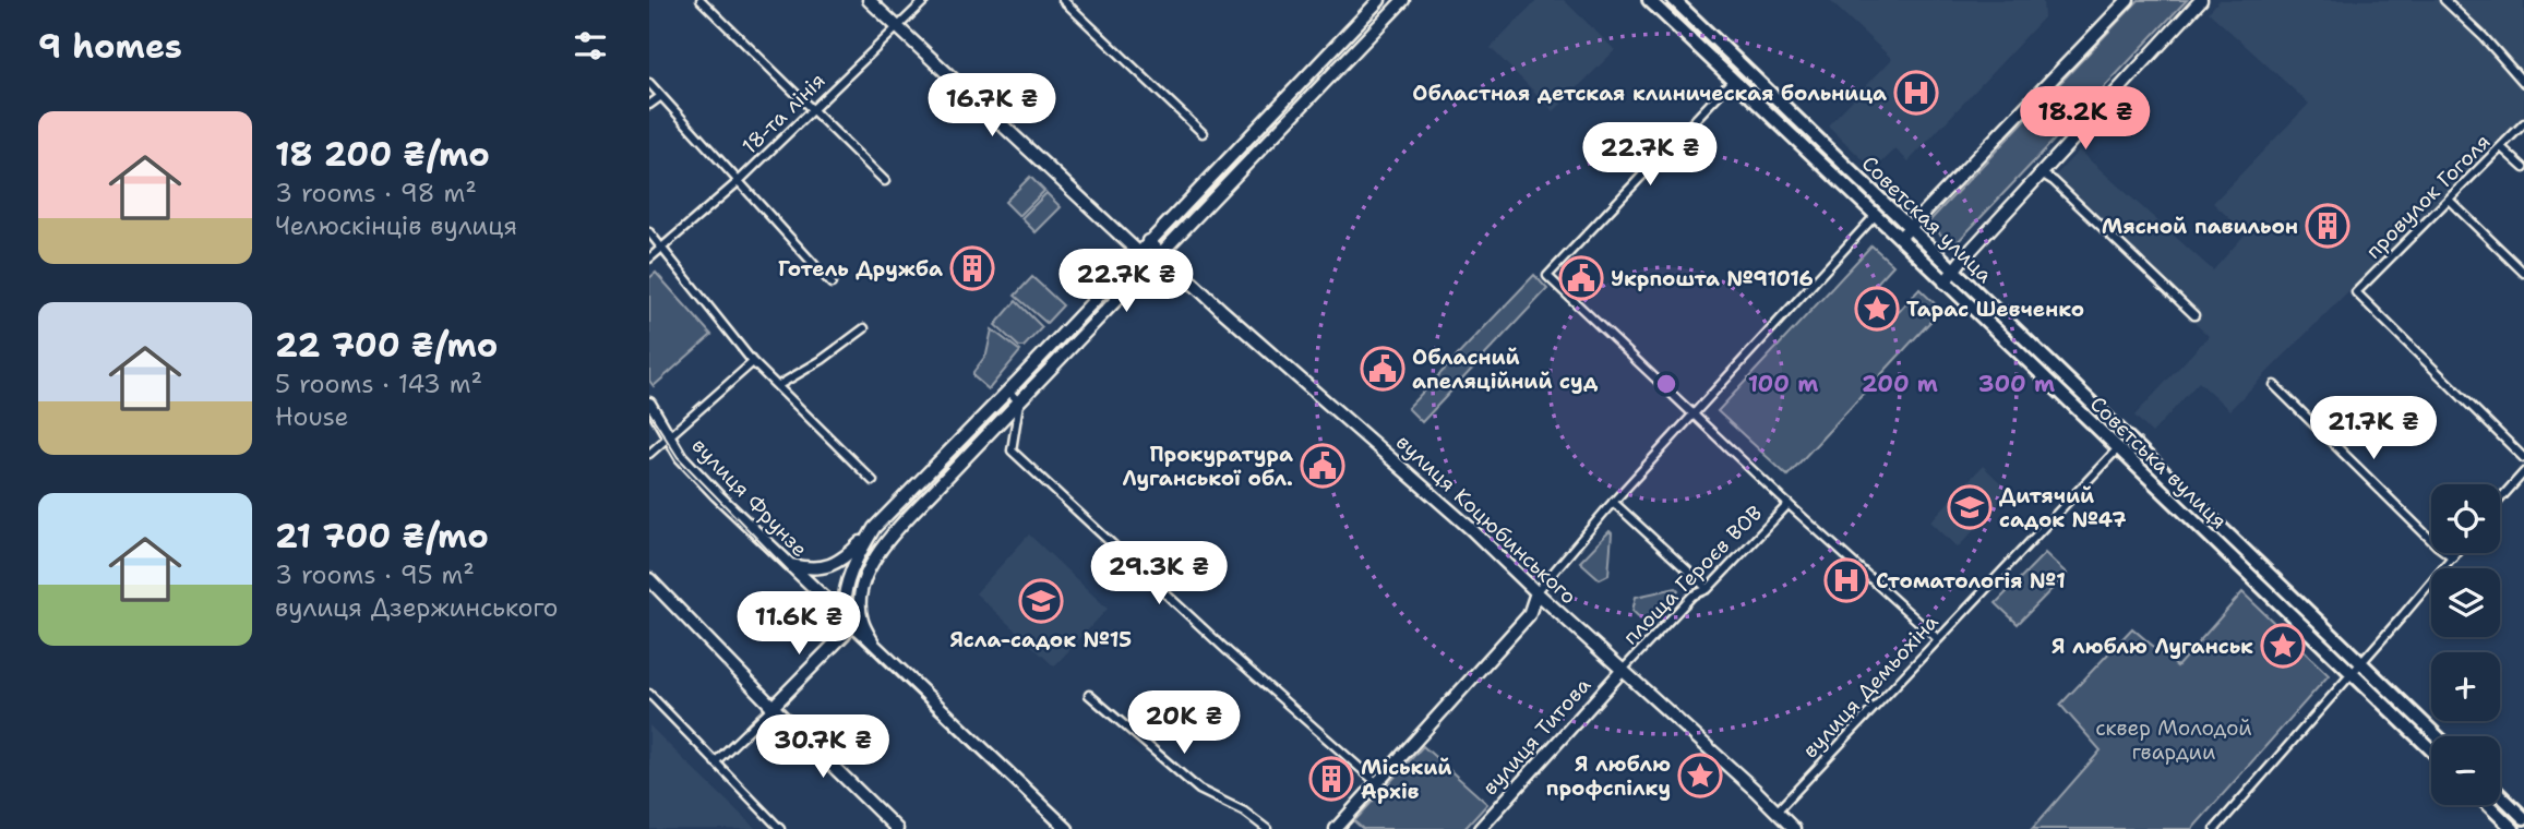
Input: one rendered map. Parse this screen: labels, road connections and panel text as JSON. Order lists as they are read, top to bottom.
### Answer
{
  "streets": {
    "main road": ["Советская улица", "Совєтська вулиця"],
    "street": [
      "18-та лінія",
      "провулок Гоголя",
      "вулиця Фрунзе",
      "вулиця Коцюбинського",
      "площа Героєв ВОВ",
      "вулиця Демьохіна",
      "вулиця Титова"
    ]
  },
  "crossings": [
    ["Совєтська вулиця", "вулиця Демьохіна"],
    ["вулиця Коцюбинського", "площа Героєв ВОВ"],
    ["вулиця Коцюбинського", "вулиця Демьохіна"],
    ["вулиця Коцюбинського", "вулиця Титова"],
    ["площа Героєв ВОВ", "вулиця Титова"]
  ],
  "parks": ["сквер Молодой гвардии"],
  "places": {
    "hospital": ["Областная детская клиническая больница", "Стоматологія №1"],
    "building": ["Мясной павильон", "Готель Дружба", "Міський Архів"],
    "public building": ["Укрпошта №91016", "Обласний апеляційний суд", "Прокуратура Луганської обл."],
    "place": ["Тарас Шевченко", "Я люблю Луганськ", "Я люблю профспілку"],
    "school or university": ["Дитячий садок №47", "Ясла-садок №15"]
  },
  "page": {
    "heading": "9 homes",
    "price": [
      "16.7K ₴",
      "18.2K ₴",
      "22.7K ₴",
      "22.7K ₴",
      "21.7K ₴",
      "29.3K ₴",
      "11.6K ₴",
      "20K ₴",
      "30.7K ₴"
    ],
    "list": [
      {
        "name": "18 200 ₴/mo",
        "note": "3 rooms · 98 m² · Челюскінців вулиця"
      },
      {
        "name": "22 700 ₴/mo",
        "note": "5 rooms · 143 m² · House"
      },
      {
        "name": "21 700 ₴/mo",
        "note": "3 rooms · 95 m² · вулиця Дзержинського"
      }
    ],
    "map_buttons": ["+", "−"]
  },
  "rings": ["100 m", "200 m", "300 m"]
}
